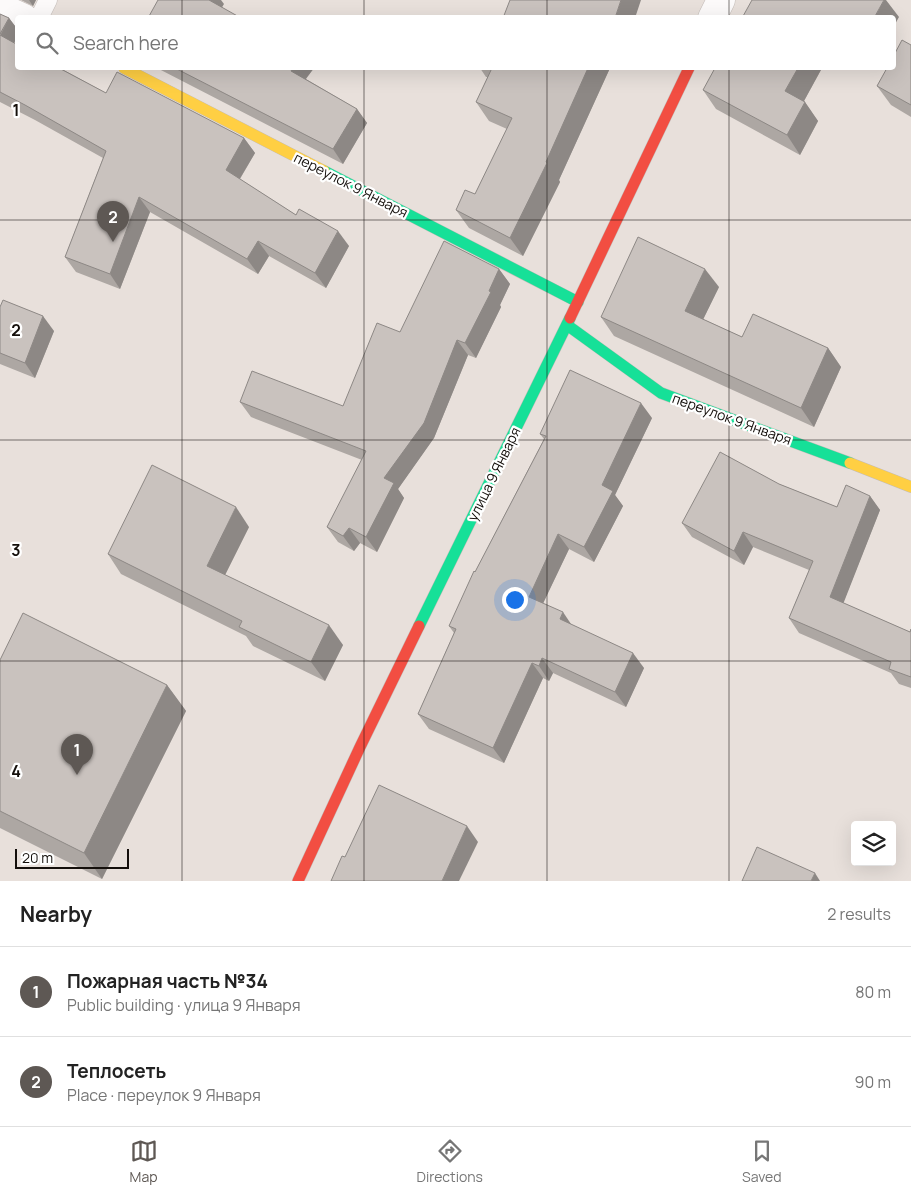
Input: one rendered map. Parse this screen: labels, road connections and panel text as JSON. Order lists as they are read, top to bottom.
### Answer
{
  "streets": {
    "street": ["переулок 9 Января", "улица 9 Января"]
  },
  "crossings": [
    ["переулок 9 Января", "улица 9 Января"]
  ],
  "scale_bar": "20 m",
  "page": {
    "search": "Search here",
    "pins": ["2", "1"],
    "scale": "20 m",
    "heading": ["Nearby", "2 results"],
    "list": [
      {
        "mark": "1",
        "name": "Пожарная часть №34",
        "note": "Public building · улица 9 Января",
        "value": "80 m"
      },
      {
        "mark": "2",
        "name": "Теплосеть",
        "note": "Place · переулок 9 Января",
        "value": "90 m"
      }
    ],
    "nav": ["Map", "Directions", "Saved"]
  },
  "grid": {
    "rows": [
      "1",
      "2",
      "3",
      "4"
    ]
  }
}
